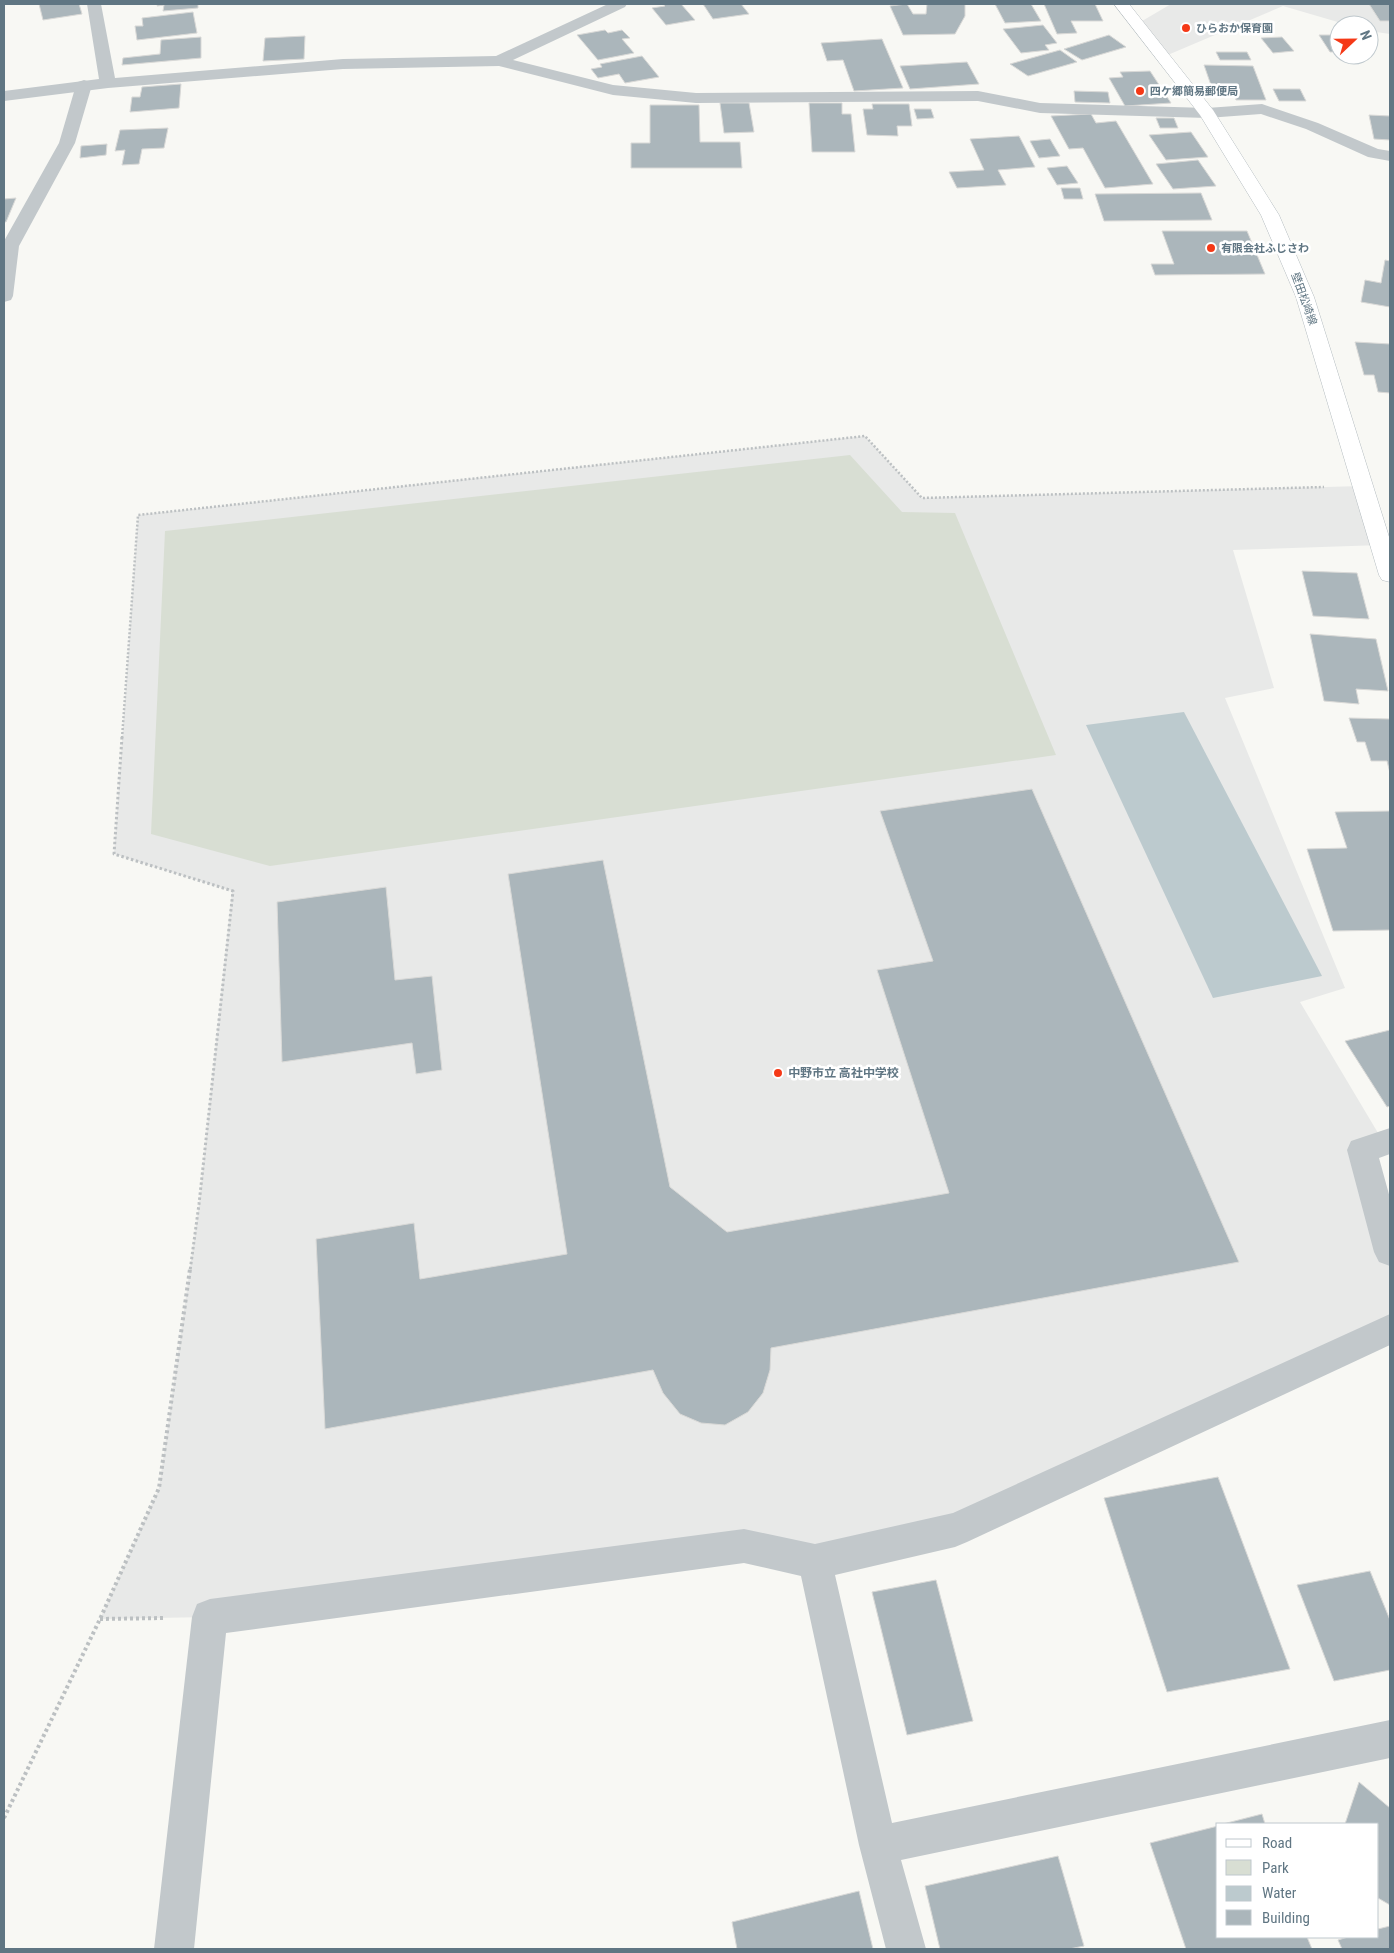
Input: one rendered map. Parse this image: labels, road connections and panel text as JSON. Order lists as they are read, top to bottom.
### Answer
{
  "streets": {
    "main road": ["壁田松崎線"]
  },
  "places": [
    "ひらおか保育園",
    "四ケ郷簡易郵便局",
    "有限会社ふじさわ",
    "中野市立 高社中学校"
  ],
  "legend": [
    "Road",
    "Park",
    "Water",
    "Building"
  ],
  "north": "right"
}
